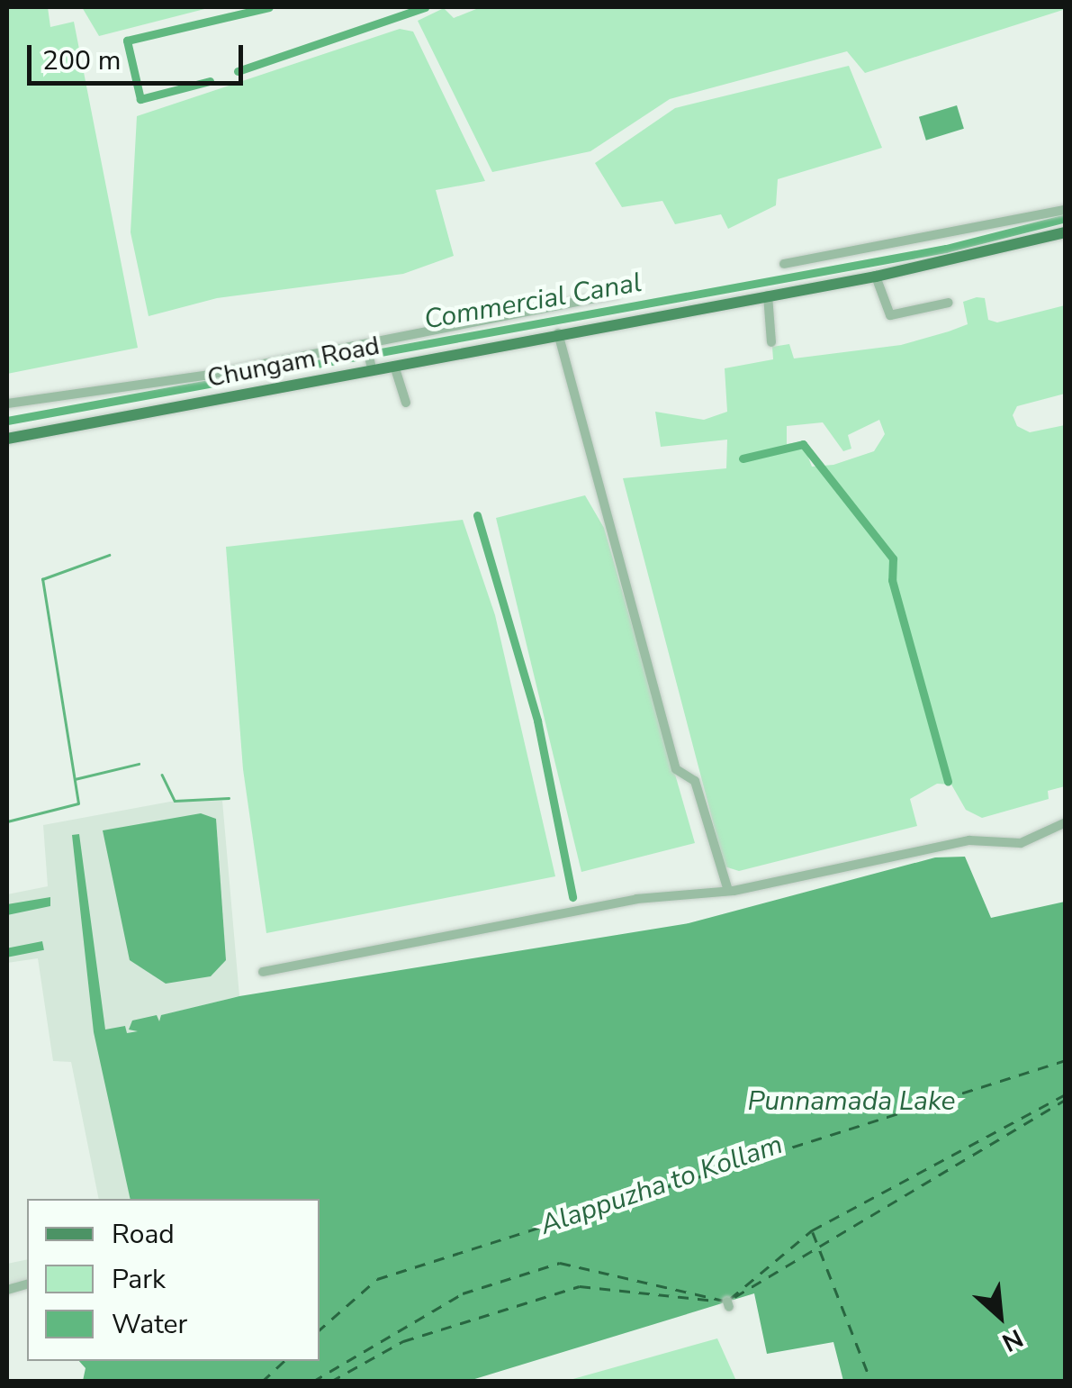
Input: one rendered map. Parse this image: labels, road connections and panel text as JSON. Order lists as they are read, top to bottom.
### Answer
{
  "streets": {
    "main road": ["Chungam Road"]
  },
  "water": ["Commercial Canal", "Punnamada Lake", "Alappuzha to Kollam"],
  "legend": ["Road", "Park", "Water"],
  "scale_bar": "200 m",
  "north": "bottom right"
}
